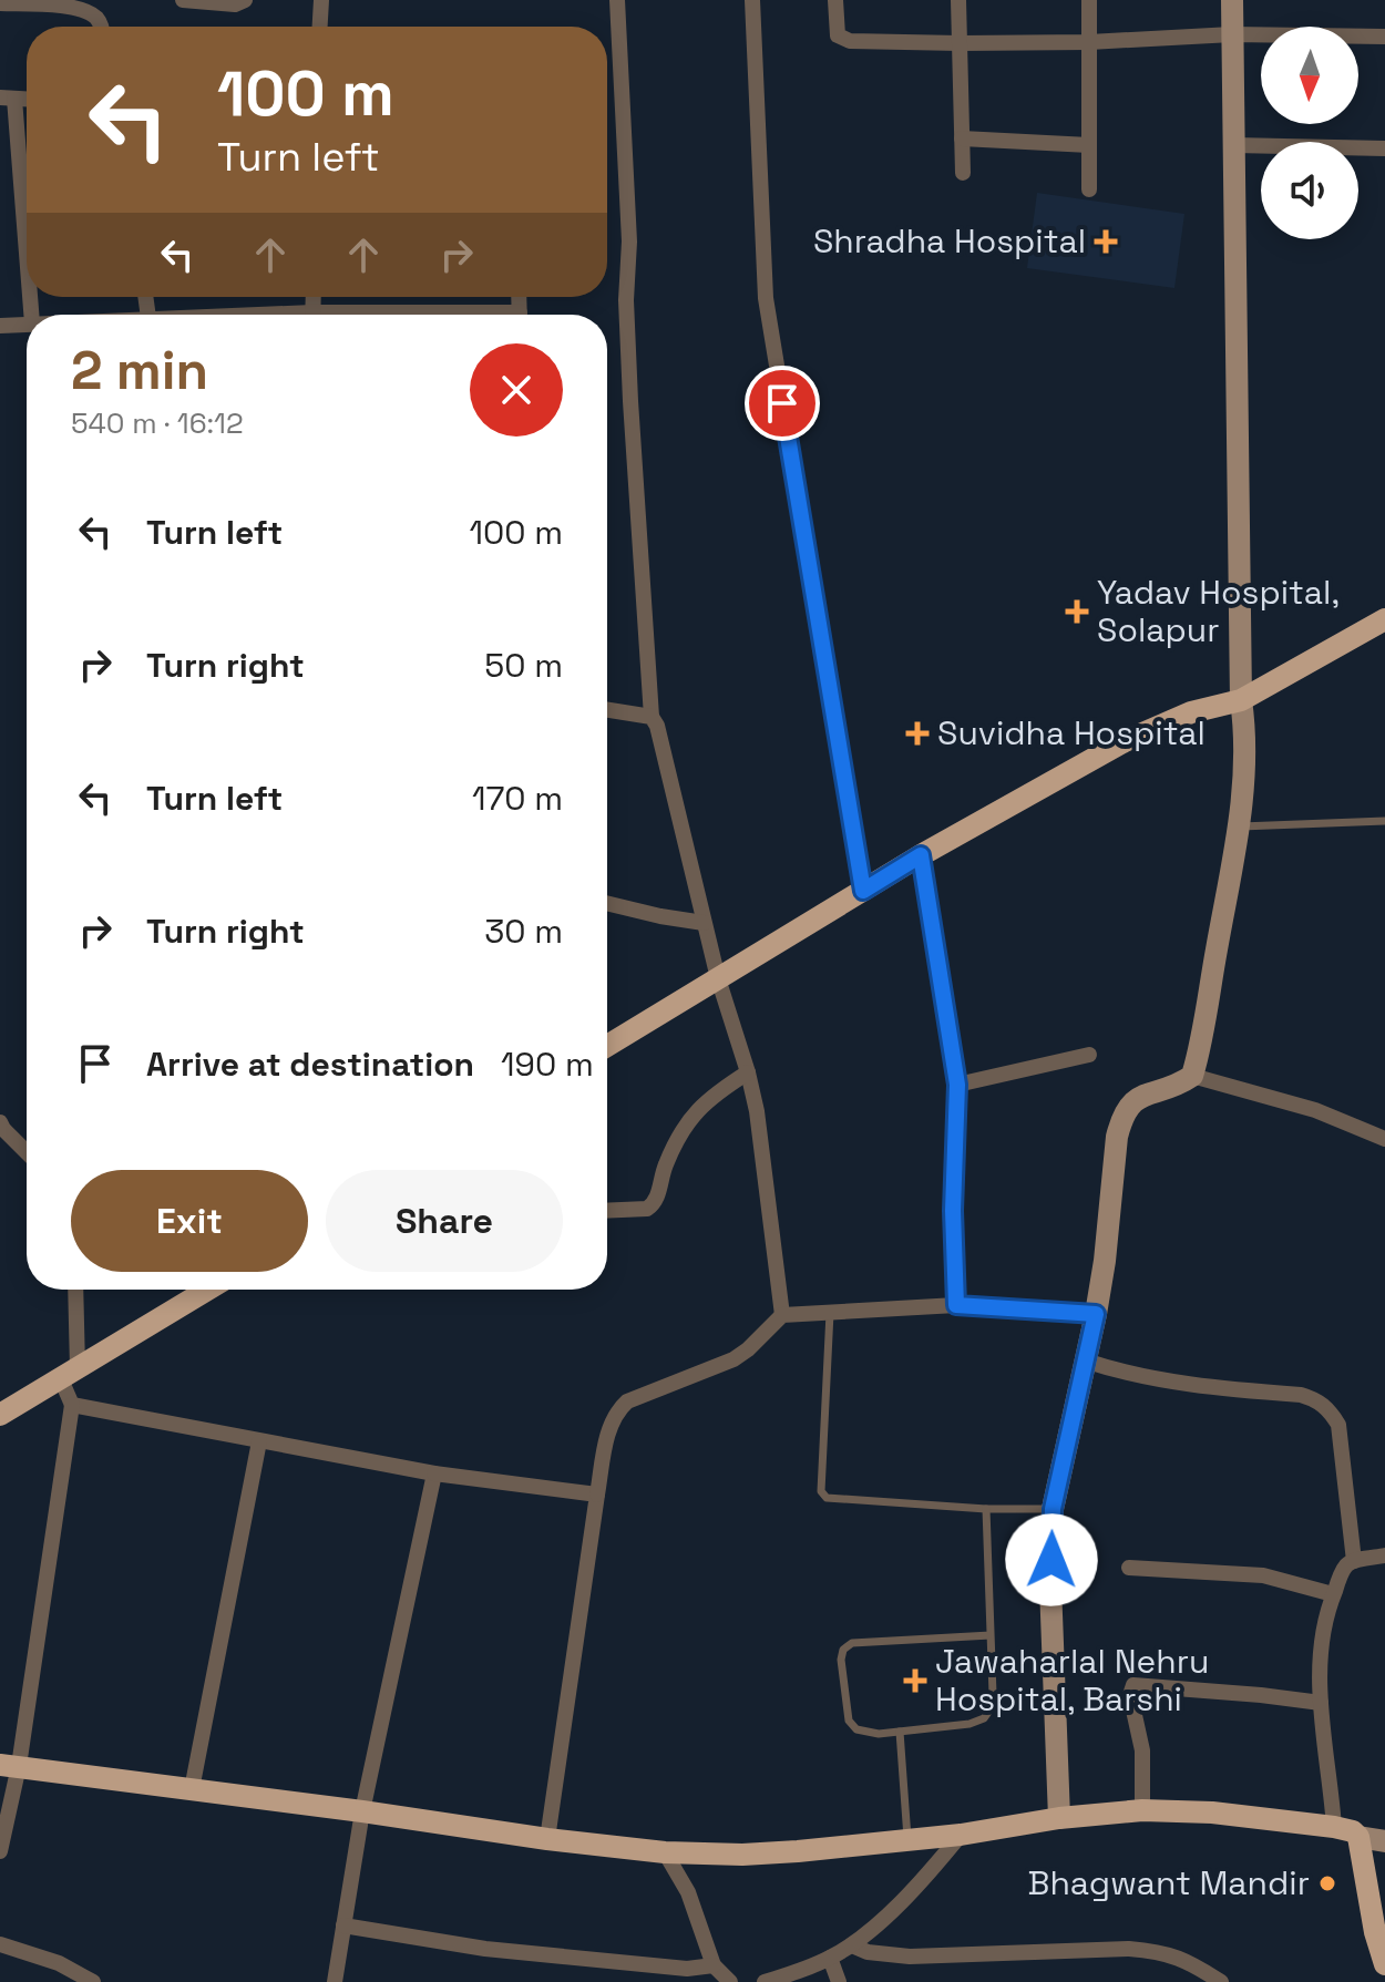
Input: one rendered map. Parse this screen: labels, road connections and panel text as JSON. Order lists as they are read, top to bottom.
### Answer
{
  "places": {
    "health": [
      "Shradha Hospital",
      "Yadav Hospital, Solapur",
      "Suvidha Hospital",
      "Jawaharlal Nehru Hospital, Barshi"
    ],
    "other": ["Bhagwant Mandir"]
  },
  "north": "bottom",
  "page": {
    "turn": ["100 m", "Turn left"],
    "heading": ["2 min", "540 m · 16:12"],
    "list": [
      {
        "name": "Turn left",
        "value": "100 m"
      },
      {
        "name": "Turn right",
        "value": "50 m"
      },
      {
        "name": "Turn left",
        "value": "170 m"
      },
      {
        "name": "Turn right",
        "value": "30 m"
      },
      {
        "name": "Arrive at destination",
        "value": "190 m"
      }
    ],
    "buttons": ["Exit", "Share"]
  }
}
